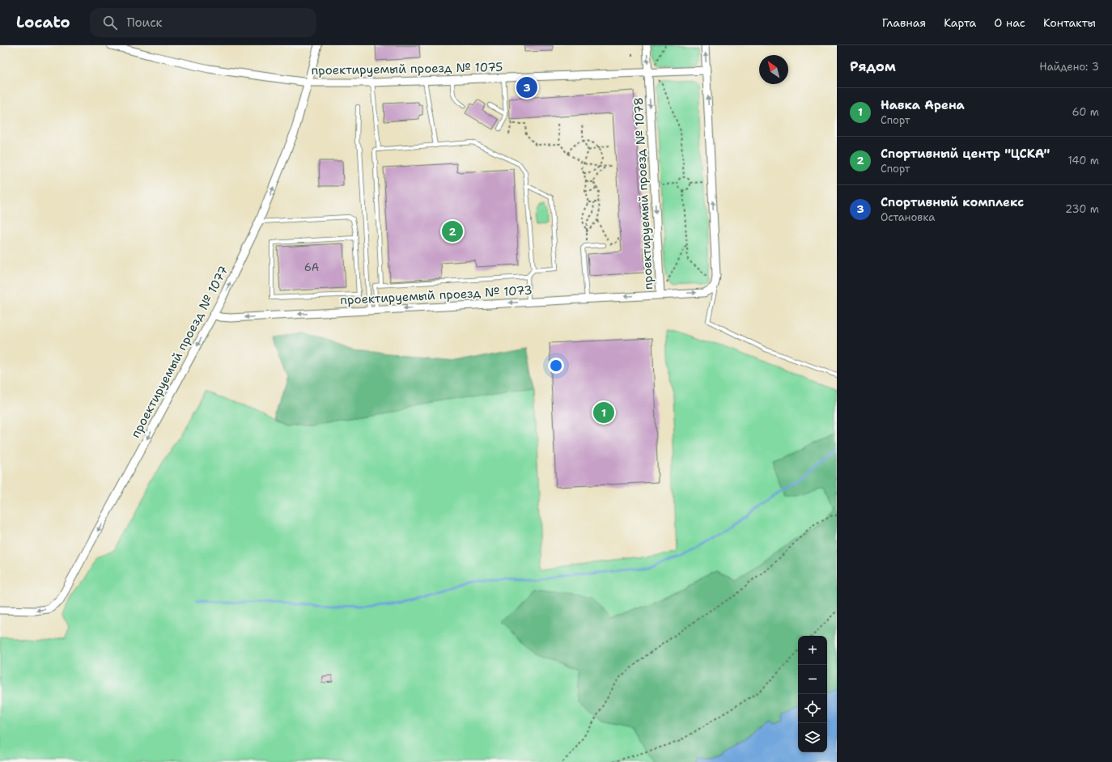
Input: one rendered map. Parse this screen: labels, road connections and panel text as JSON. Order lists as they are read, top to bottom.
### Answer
{
  "streets": {
    "street": [
      "проектируемый проезд № 1075",
      "проектируемый проезд № 1078",
      "проектируемый проезд № 1073",
      "проектируемый проезд № 1077"
    ]
  },
  "crossings": [
    ["проектируемый проезд № 1075", "проектируемый проезд № 1078"],
    ["проектируемый проезд № 1075", "проектируемый проезд № 1077"],
    ["проектируемый проезд № 1078", "проектируемый проезд № 1073"],
    ["проектируемый проезд № 1073", "проектируемый проезд № 1077"]
  ],
  "one_way": ["проектируемый проезд № 1073"],
  "house_numbers": ["6А"],
  "north": "top left",
  "page": {
    "header": "Locato",
    "search": "Поиск",
    "nav": [
      "Главная",
      "Карта",
      "О нас",
      "Контакты"
    ],
    "heading": ["Рядом", "Найдено: 3"],
    "pins": ["3", "2", "1"],
    "list": [
      {
        "mark": "1",
        "name": "Навка Арена",
        "note": "Спорт",
        "value": "60 m"
      },
      {
        "mark": "2",
        "name": "Спортивный центр \"ЦСКА\"",
        "note": "Спорт",
        "value": "140 m"
      },
      {
        "mark": "3",
        "name": "Спортивный комплекс",
        "note": "Остановка",
        "value": "230 m"
      }
    ],
    "map_buttons": ["+", "−"]
  }
}
